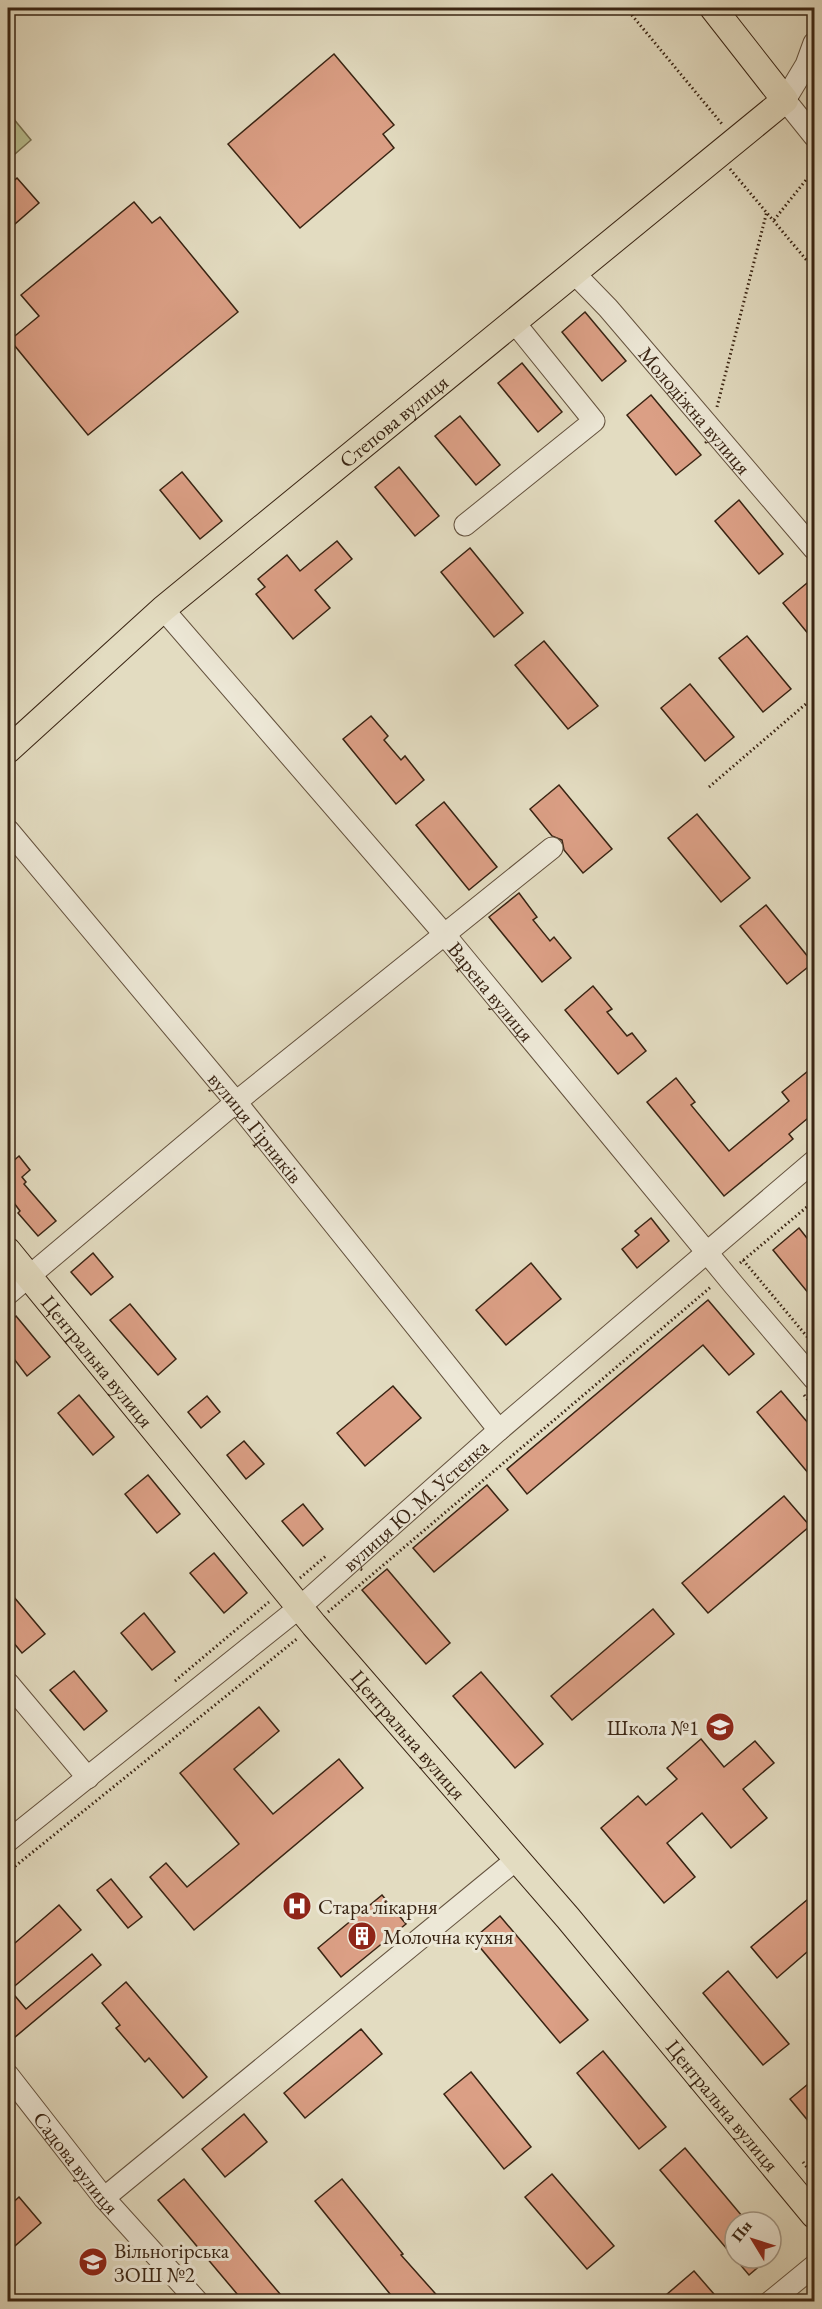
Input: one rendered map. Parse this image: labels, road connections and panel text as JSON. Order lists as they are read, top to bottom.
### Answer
{
  "streets": {
    "main road": ["Степова вулиця", "Центральна вулиця"],
    "street": [
      "Молодіжна вулиця",
      "Варена вулиця",
      "вулиця Гірників",
      "вулиця Ю. М. Устенка",
      "Садова вулиця"
    ]
  },
  "crossings": [
    ["Молодіжна вулиця", "Степова вулиця"],
    ["Степова вулиця", "Варена вулиця"],
    ["Варена вулиця", "вулиця Ю. М. Устенка"],
    ["вулиця Гірників", "вулиця Ю. М. Устенка"],
    ["Центральна вулиця", "вулиця Ю. М. Устенка"]
  ],
  "places": {
    "school or university": ["Школа №1", "Вільногірська ЗОШ №2"],
    "hospital": ["Стара лікарня"],
    "building": ["Молочна кухня"]
  },
  "north": "top left"
}
